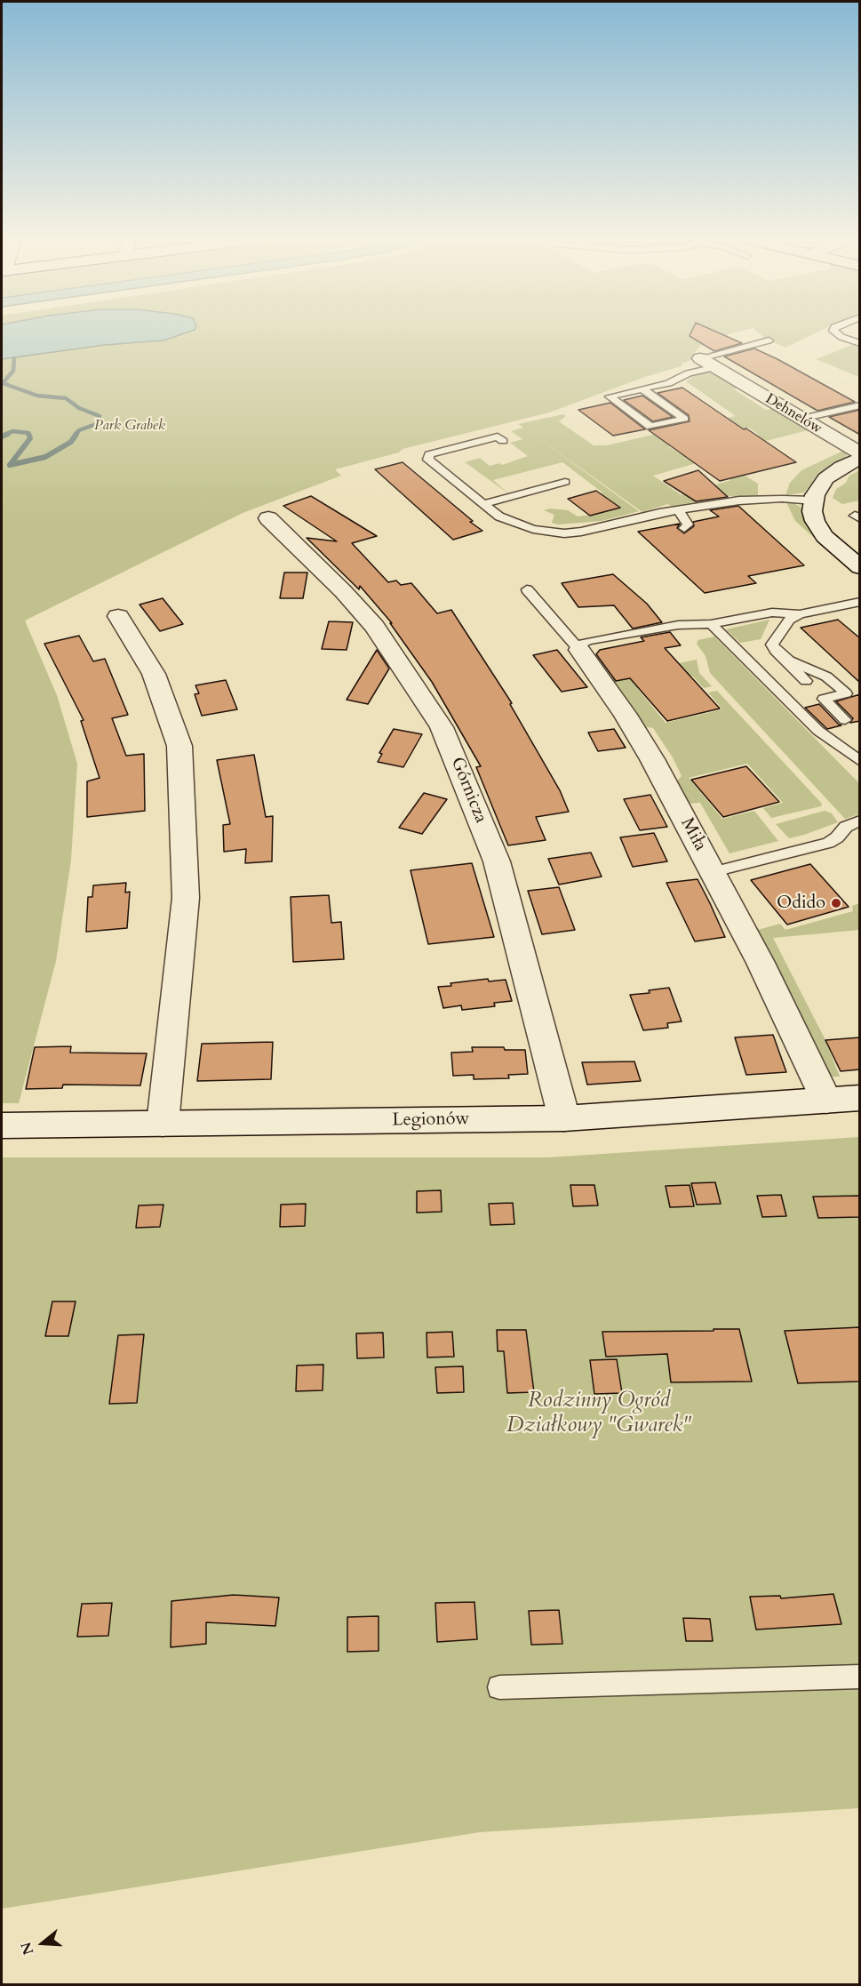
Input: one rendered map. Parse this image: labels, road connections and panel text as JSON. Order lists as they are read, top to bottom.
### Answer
{
  "streets": {
    "street": [
      "Dehnelów",
      "Górnicza",
      "Miła",
      "Legionów"
    ]
  },
  "crossings": [
    ["Górnicza", "Legionów"],
    ["Miła", "Legionów"]
  ],
  "parks": ["Park Grabek", "Rodzinny Ogród Działkowy \"Gwarek\""],
  "places": ["Odido"],
  "north": "left"
}
